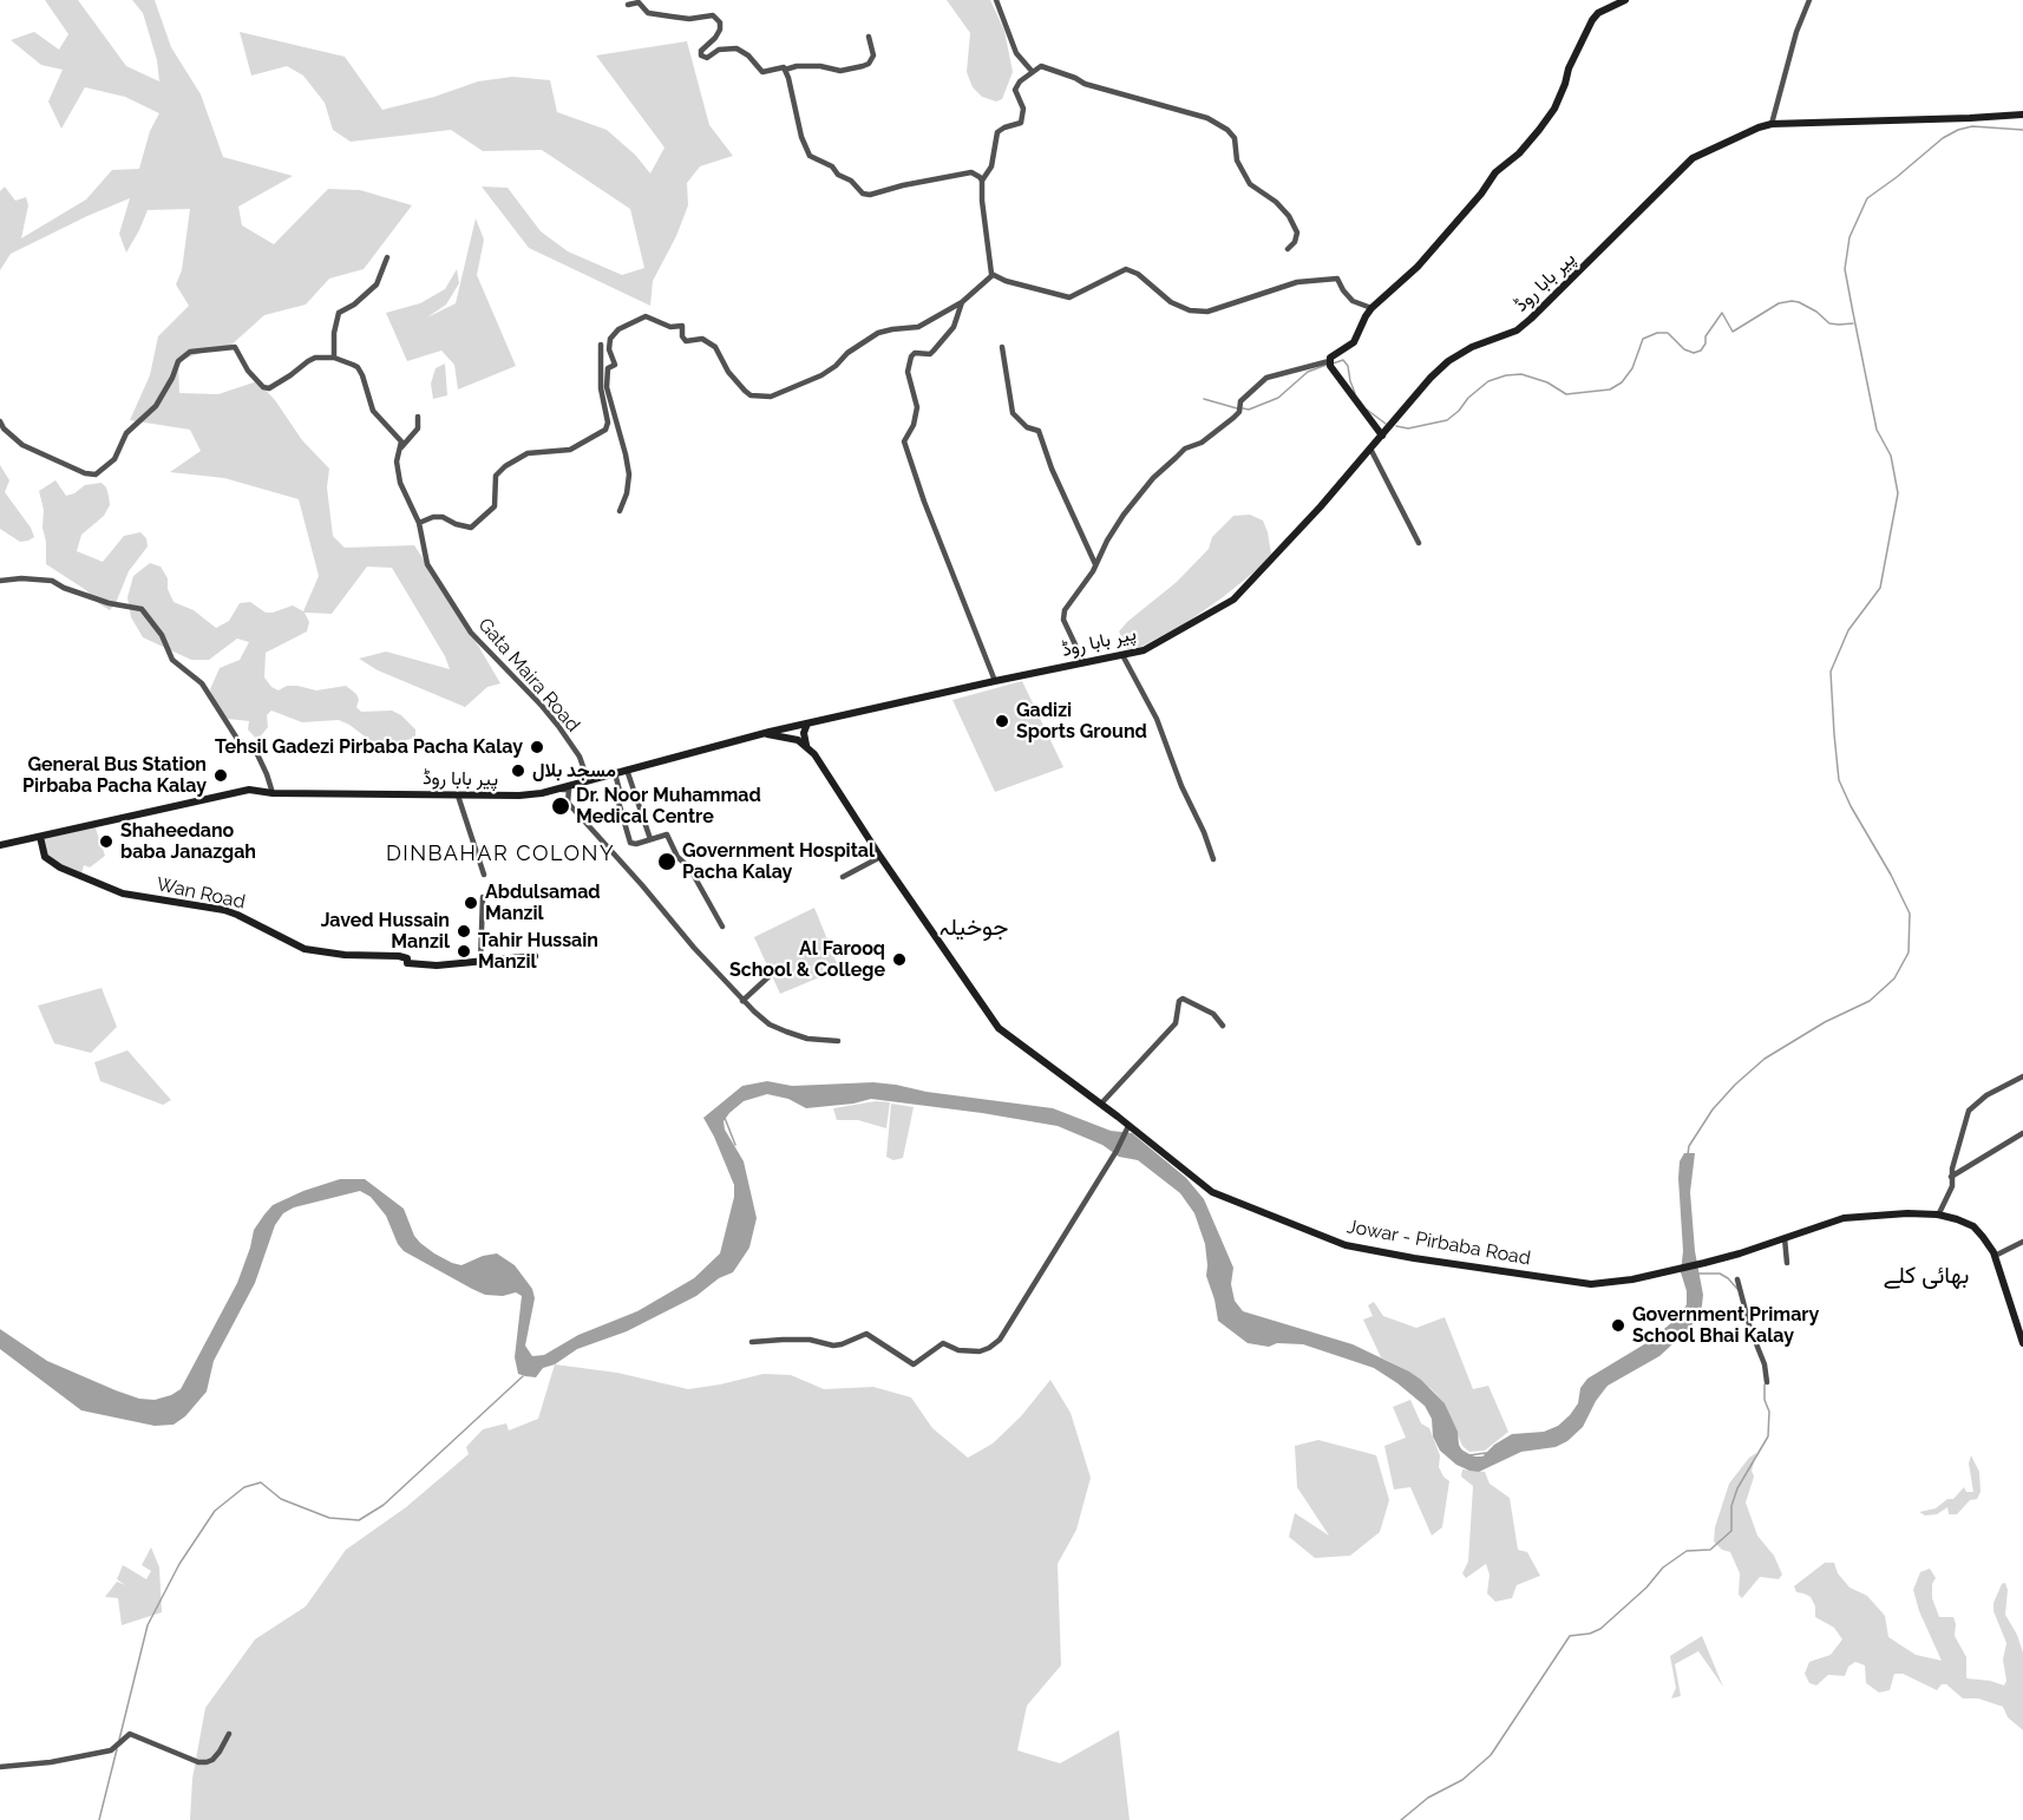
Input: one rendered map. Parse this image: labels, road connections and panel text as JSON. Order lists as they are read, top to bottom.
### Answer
{
  "streets": {
    "main road": ["پیر بابا روڈ", "Wan Road", "Jowar - Pirbaba Road"],
    "street": ["Gata Maira Road"]
  },
  "crossings": [
    ["پیر بابا روڈ", "Gata Maira Road"],
    ["پیر بابا روڈ", "Wan Road"]
  ],
  "districts": ["DINBAHAR COLONY", "جوخیلہ", "بھائی كلے"],
  "places": [
    "Gadizi Sports Ground",
    "Tehsil Gadezi Pirbaba Pacha Kalay",
    "مسجد بلال",
    "General Bus Station Pirbaba Pacha Kalay",
    "Dr. Noor Muhammad Medical Centre",
    "Shaheedano baba Janazgah",
    "Government Hospital Pacha Kalay",
    "Abdulsamad Manzil",
    "Javed Hussain Manzil",
    "Tahir Hussain Manzil",
    "Al Farooq School & College",
    "Government Primary School Bhai Kalay"
  ]
}
